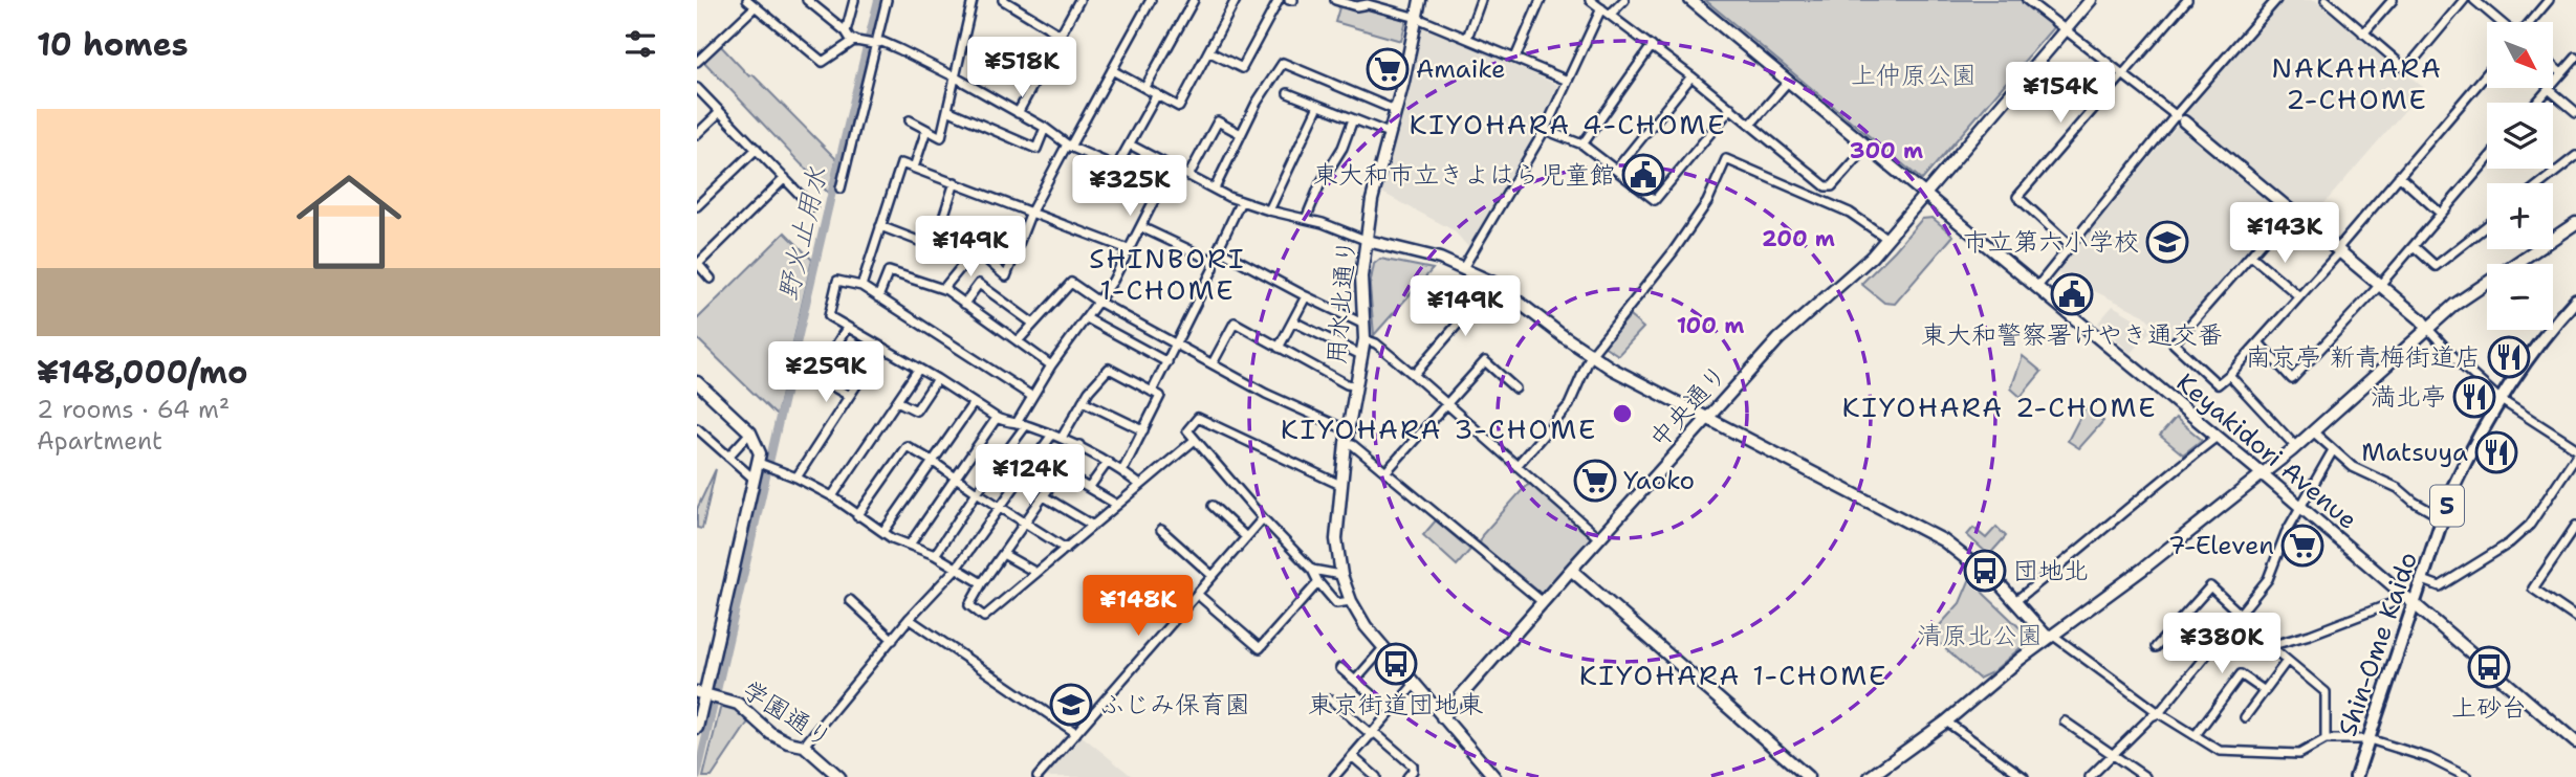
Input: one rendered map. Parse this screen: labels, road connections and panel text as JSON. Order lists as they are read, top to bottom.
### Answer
{
  "streets": {
    "main road": ["5", "Shin-Ome Kaido"],
    "street": [
      "用水北通り",
      "中央通り",
      "Keyakidori Avenue",
      "学園通り"
    ]
  },
  "crossings": [
    ["用水北通り", "中央通り"],
    ["中央通り", "Keyakidori Avenue"],
    ["Keyakidori Avenue", "Shin-Ome Kaido"]
  ],
  "districts": [
    "NAKAHARA 2-CHOME",
    "KIYOHARA 4-CHOME",
    "SHINBORI 1-CHOME",
    "KIYOHARA 2-CHOME",
    "KIYOHARA 3-CHOME",
    "KIYOHARA 1-CHOME"
  ],
  "water": ["野火止用水"],
  "parks": ["上仲原公園", "清原北公園"],
  "places": {
    "supermarket": ["Amaike", "Yaoko", "7-Eleven"],
    "public building": ["東大和市立きよはら児童館", "東大和警察署けやき通交番"],
    "school or university": ["市立第六小学校", "ふじみ保育園"],
    "restaurant": ["南京亭 新青梅街道店", "満北亭", "Matsuya"],
    "bus stop": ["団地北", "東京街道団地東", "上砂台"]
  },
  "north": "bottom right",
  "page": {
    "heading": "10 homes",
    "map_buttons": ["+", "−"],
    "price": [
      "¥518K",
      "¥154K",
      "¥325K",
      "¥143K",
      "¥149K",
      "¥149K",
      "¥259K",
      "¥124K",
      "¥148K",
      "¥380K"
    ],
    "list": [
      {
        "name": "¥148,000/mo",
        "note": "2 rooms · 64 m² · Apartment"
      }
    ]
  },
  "rings": ["300 m", "200 m", "100 m"]
}
